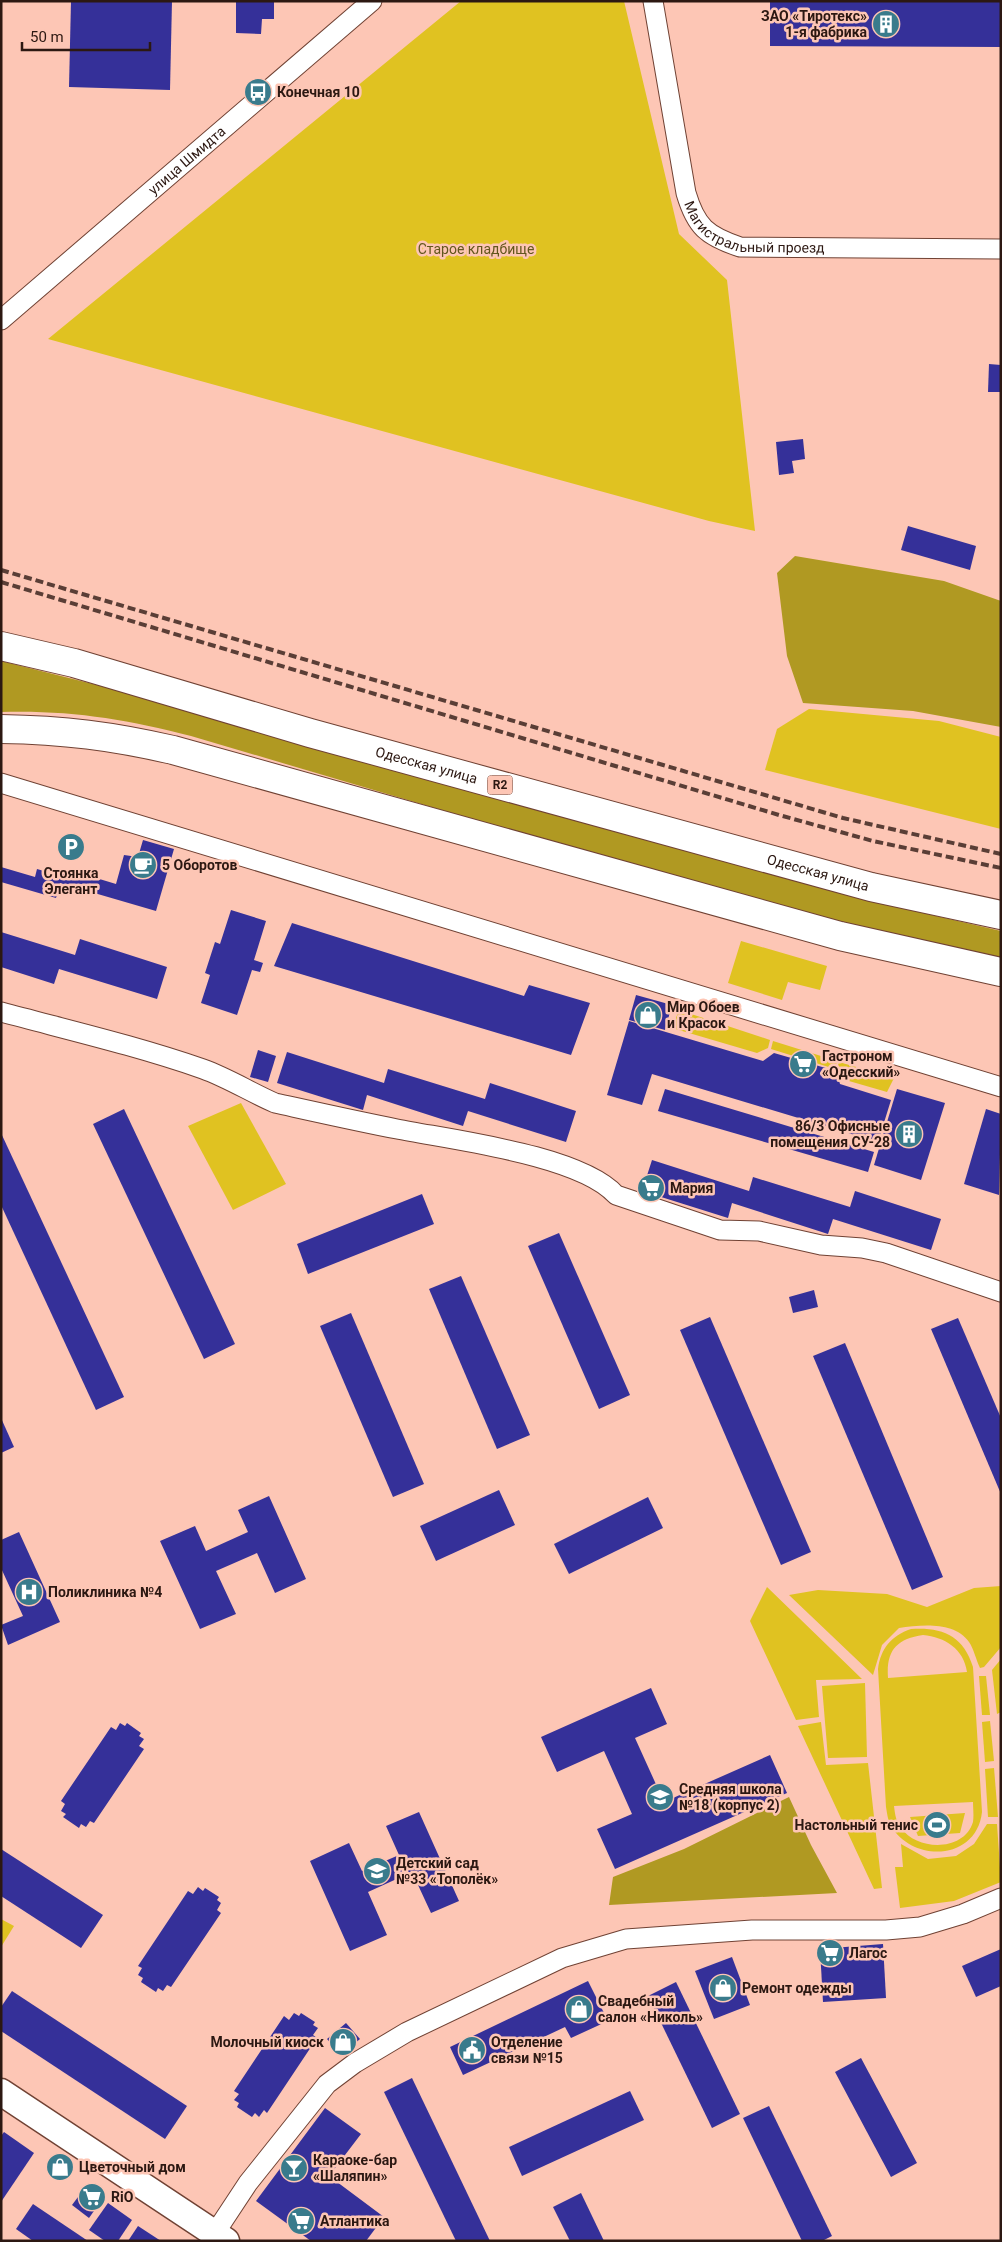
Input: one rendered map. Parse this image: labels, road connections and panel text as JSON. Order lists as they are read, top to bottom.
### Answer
{
  "streets": {
    "main road": ["Одесская улица", "R2"],
    "street": ["улица Шмидта", "Магистральный проезд"]
  },
  "parks": ["Старое кладбище"],
  "places": {
    "building": ["ЗАО «Тиротекс» 1-я фабрика", "86/3 Офисные помещения СУ-28"],
    "bus stop": ["Конечная 10"],
    "parking": ["Стоянка Элегант"],
    "cafe": ["5 Оборотов"],
    "shop": [
      "Мир Обоев и Красок",
      "Ремонт одежды",
      "Свадебный салон «Николь»",
      "Молочный киоск",
      "Цветочный дом"
    ],
    "supermarket": [
      "Гастроном «Одесский»",
      "Мария",
      "Лагос",
      "RiO",
      "Атлантика"
    ],
    "hospital": ["Поликлиника №4"],
    "school or university": ["Средняя школа №18 (корпус 2)", "Детский сад №33 «Тополёк»"],
    "sports": ["Настольный тенис"],
    "public building": ["Отделение связи №15"],
    "bar": ["Караоке-бар «Шаляпин»"]
  },
  "scale_bar": "50 m"
}
